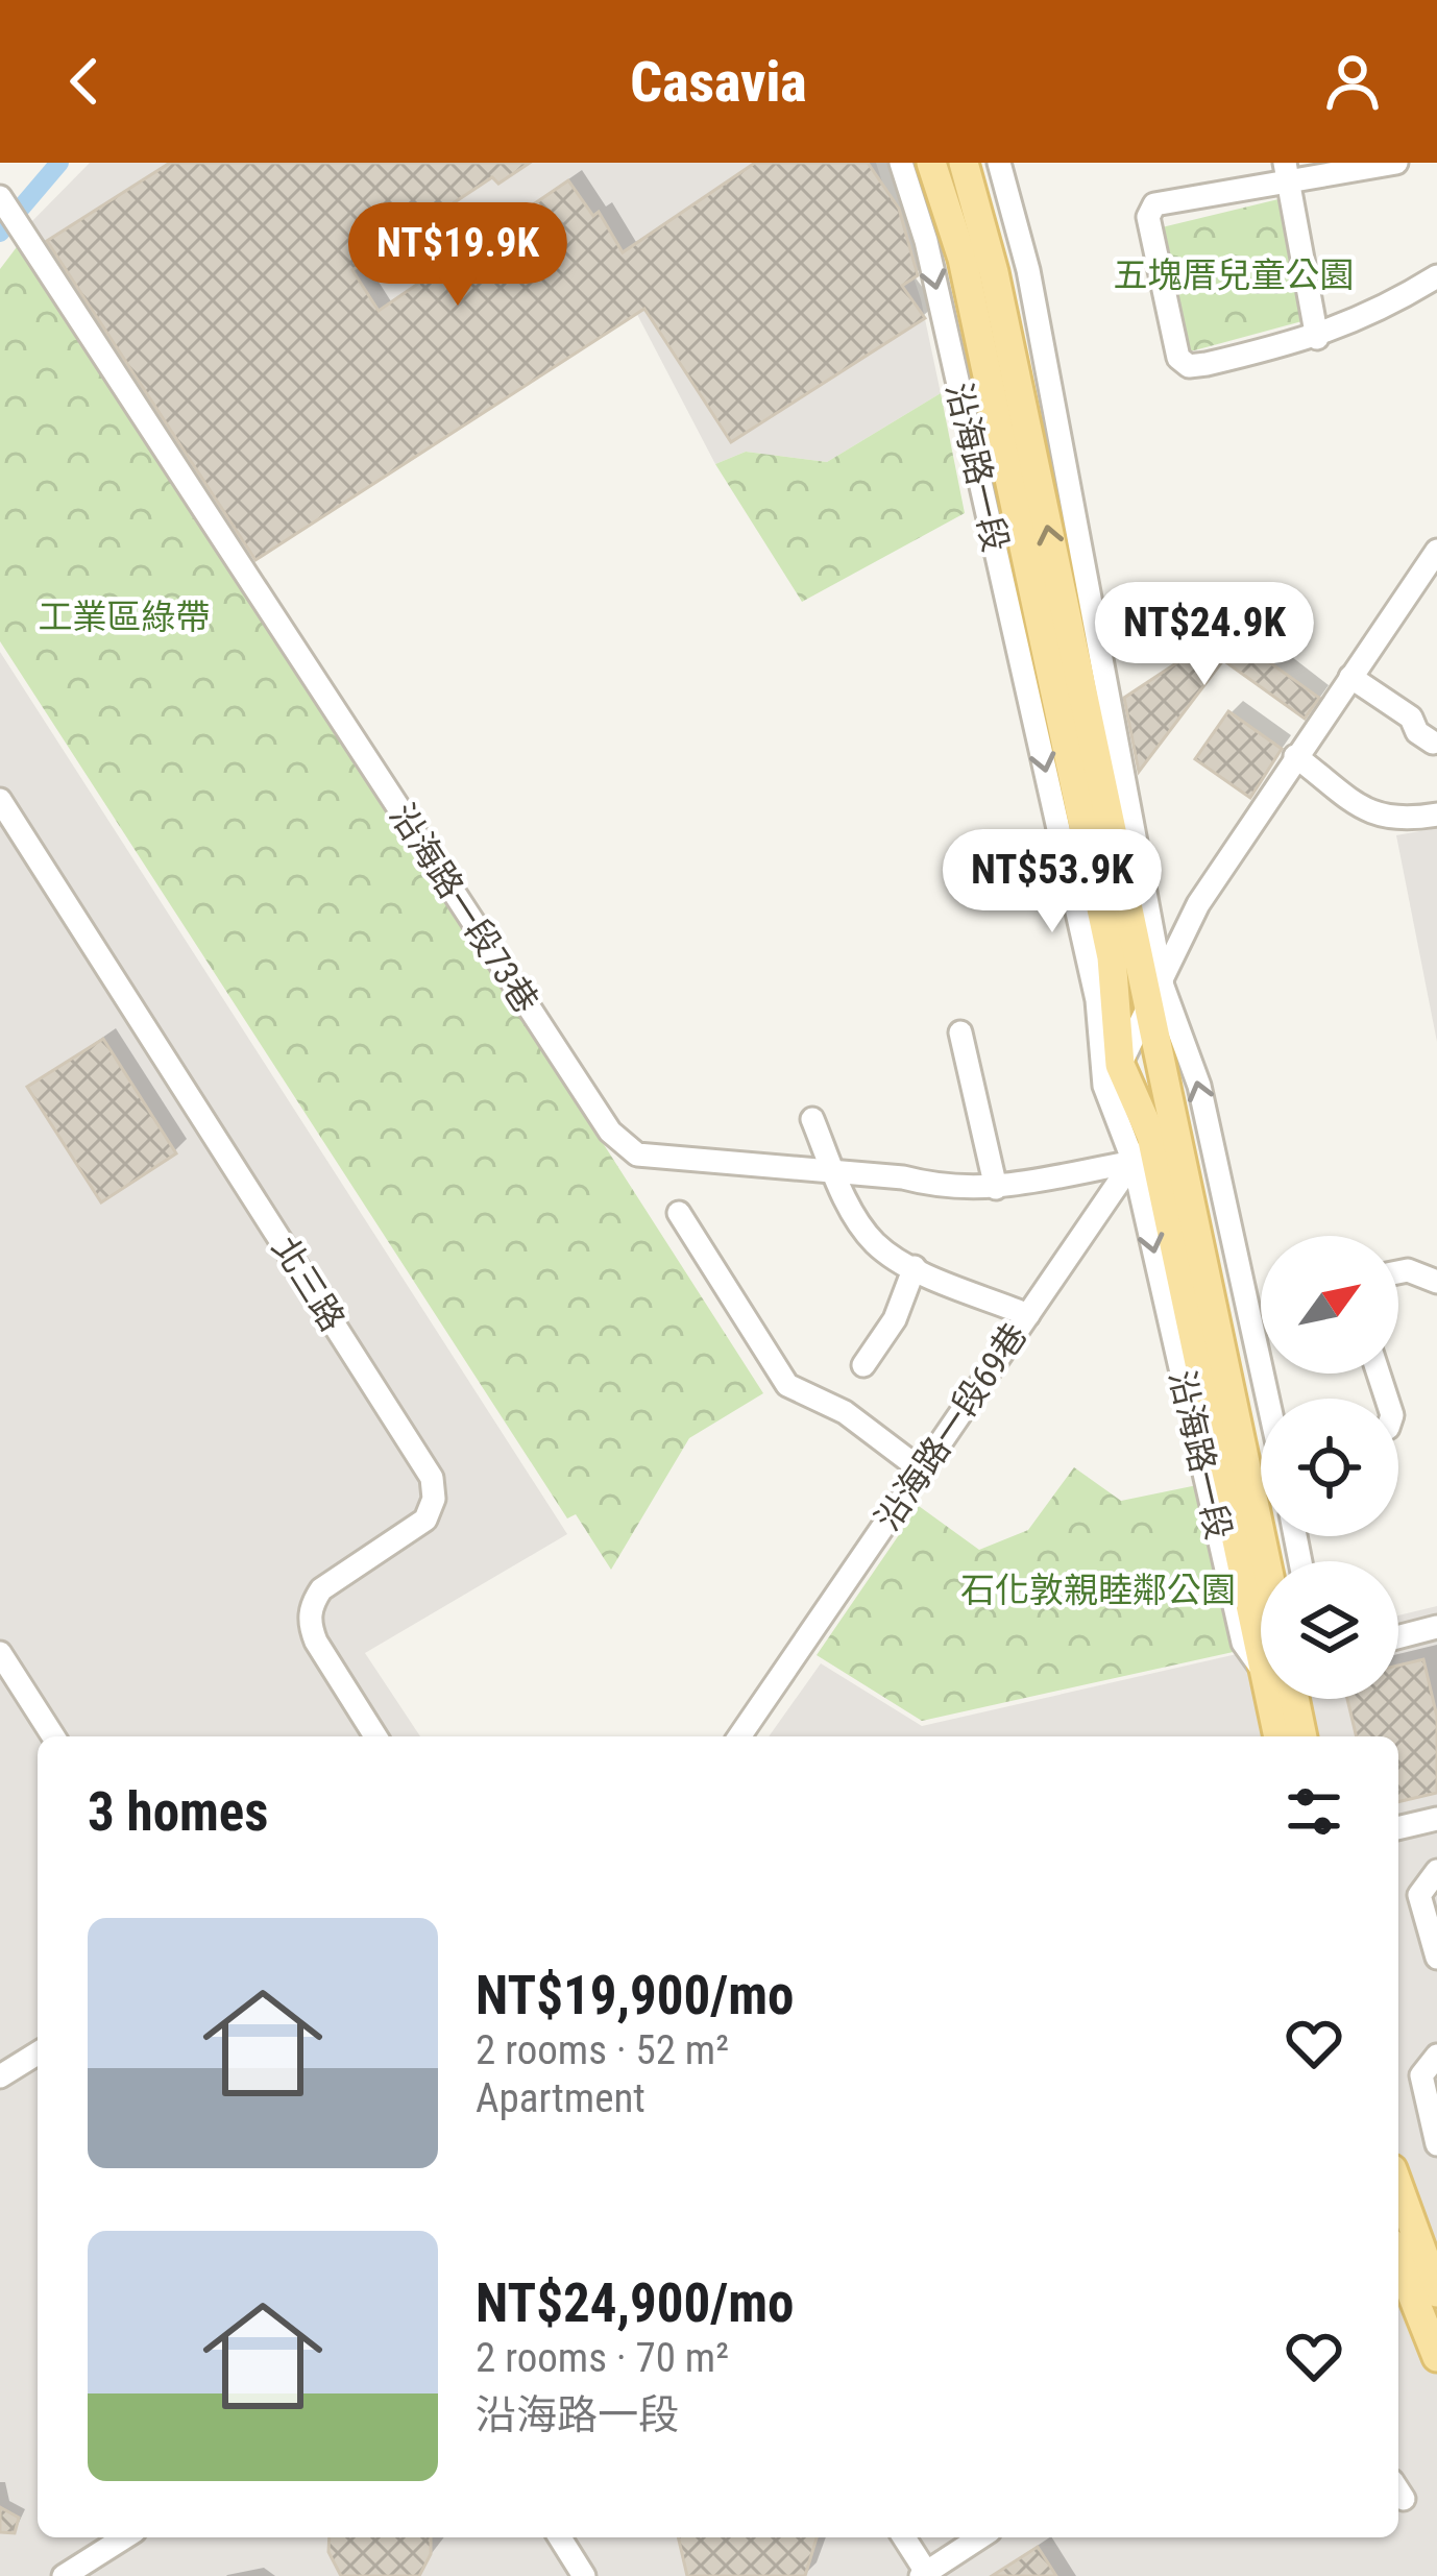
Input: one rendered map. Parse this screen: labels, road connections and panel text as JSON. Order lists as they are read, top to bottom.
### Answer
{
  "streets": {
    "main road": ["沿海路一段"],
    "street": ["沿海路一段73巷", "北三路", "沿海路一段69巷"]
  },
  "crossings": [
    ["沿海路一段", "沿海路一段73巷"],
    ["沿海路一段", "沿海路一段69巷"],
    ["沿海路一段73巷", "沿海路一段69巷"]
  ],
  "parks": ["五塊厝兒童公園", "工業區綠帶", "石化敦親睦鄰公園"],
  "north": "top right",
  "page": {
    "header": "Casavia",
    "price": ["NT$19.9K", "NT$24.9K", "NT$53.9K"],
    "heading": "3 homes",
    "list": [
      {
        "name": "NT$19,900/mo",
        "note": "2 rooms · 52 m² · Apartment"
      },
      {
        "name": "NT$24,900/mo",
        "note": "2 rooms · 70 m² · 沿海路一段"
      }
    ]
  }
}
